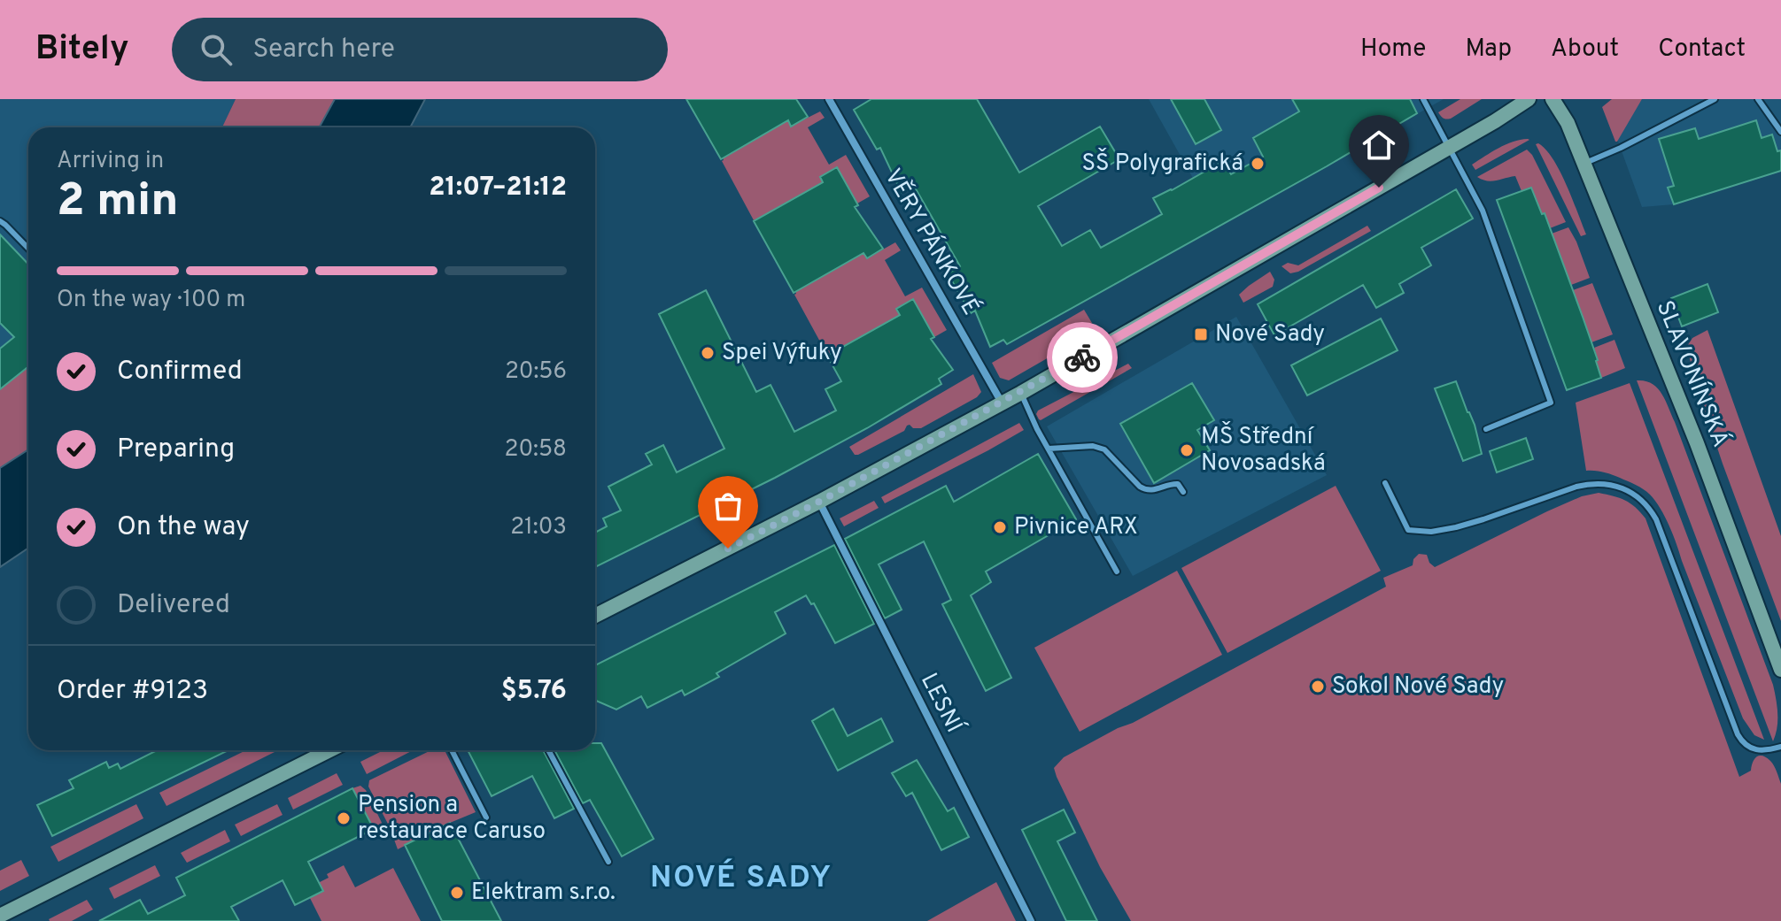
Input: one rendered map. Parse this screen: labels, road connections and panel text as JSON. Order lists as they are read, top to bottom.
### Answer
{
  "streets": {
    "main road": ["SLAVONÍNSKÁ"],
    "street": ["VĚRY PÁNKOVÉ", "LESNÍ"]
  },
  "districts": ["NOVÉ SADY"],
  "places": {
    "other": [
      "SŠ Polygrafická",
      "Spei Výfuky",
      "MŠ Střední Novosadská",
      "Pivnice ARX",
      "Sokol Nové Sady",
      "Pension a restaurace Caruso",
      "Elektram s.r.o."
    ],
    "transit": ["Nové Sady"]
  },
  "page": {
    "header": "Bitely",
    "search": "Search here",
    "nav": [
      "Home",
      "Map",
      "About",
      "Contact"
    ],
    "heading": ["2 min", "Arriving in", "21:07–21:12"],
    "panel": ["Order #9123", "$5.76"],
    "bar": "On the way · 100 m",
    "list": [
      ["Confirmed", "20:56"],
      ["Preparing", "20:58"],
      ["On the way", "21:03"],
      "Delivered"
    ]
  }
}
